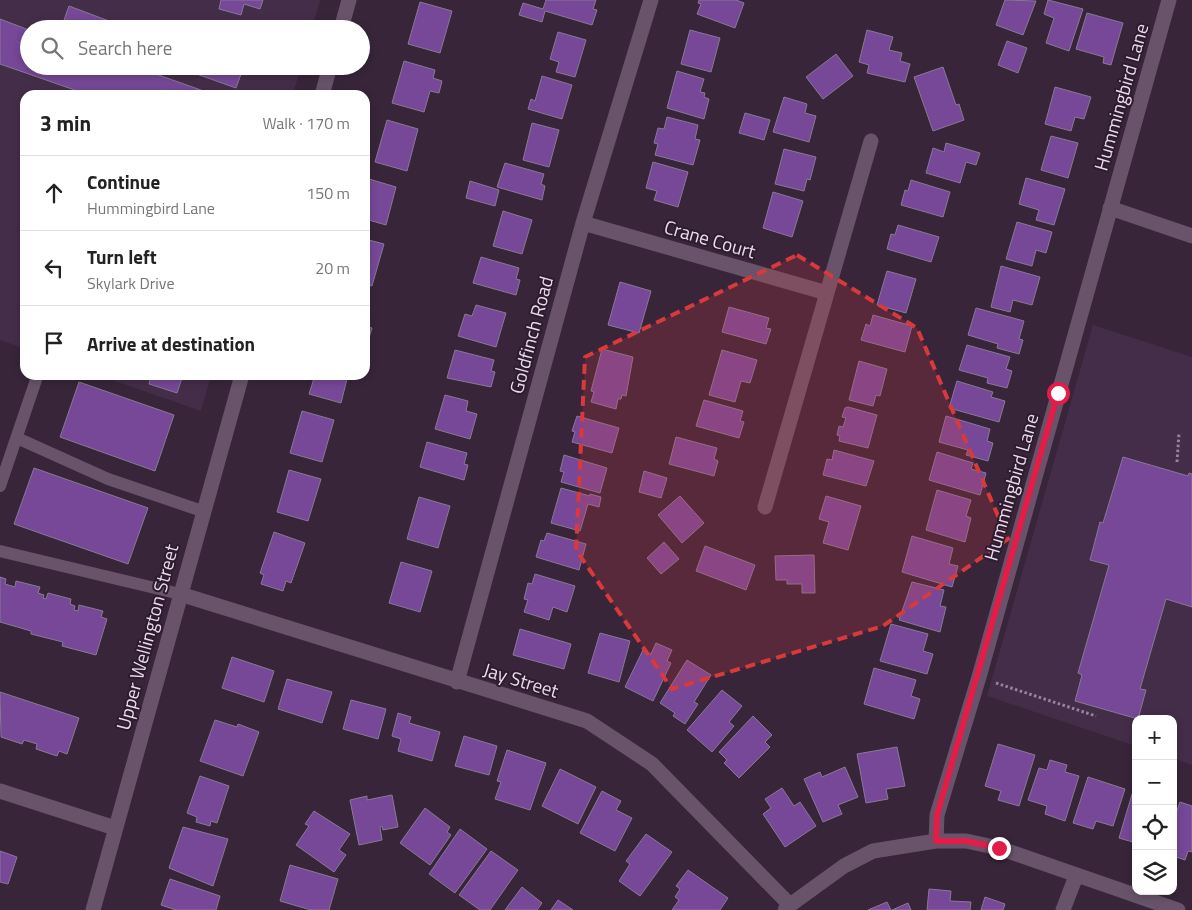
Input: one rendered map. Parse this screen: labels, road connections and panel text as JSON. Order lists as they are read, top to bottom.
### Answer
{
  "streets": {
    "street": [
      "Hummingbird Lane",
      "Crane Court",
      "Goldfinch Road",
      "Upper Wellington Street",
      "Jay Street"
    ]
  },
  "crossings": [
    ["Crane Court", "Goldfinch Road"],
    ["Goldfinch Road", "Jay Street"],
    ["Upper Wellington Street", "Jay Street"]
  ],
  "page": {
    "search": "Search here",
    "heading": ["3 min", "Walk · 170 m"],
    "list": [
      ["Continue", "Hummingbird Lane", "150 m"],
      ["Turn left", "Skylark Drive", "20 m"],
      "Arrive at destination"
    ],
    "map_buttons": ["+", "−"]
  }
}
